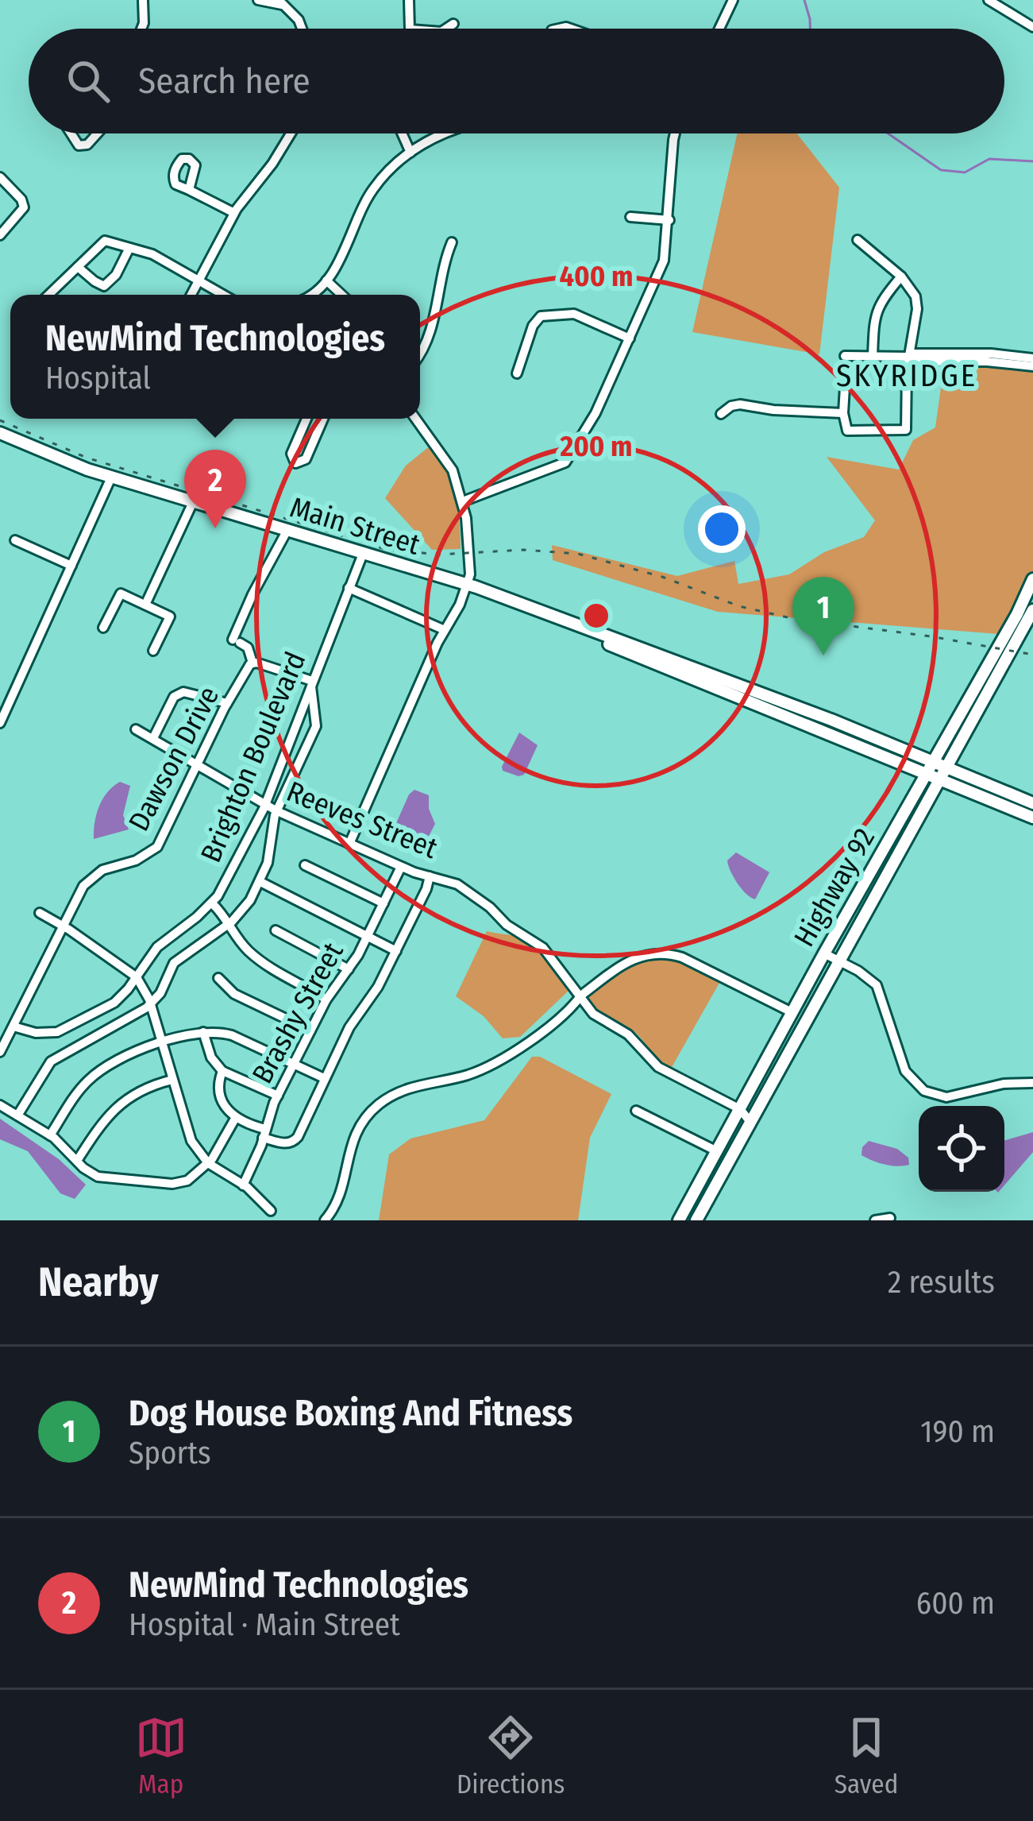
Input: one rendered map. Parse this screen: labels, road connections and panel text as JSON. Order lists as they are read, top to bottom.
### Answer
{
  "streets": {
    "main road": ["Main Street", "Highway 92"],
    "street": [
      "Brighton Boulevard",
      "Dawson Drive",
      "Reeves Street",
      "Brashy Street"
    ]
  },
  "crossings": [
    ["Main Street", "Brighton Boulevard"],
    ["Main Street", "Highway 92"],
    ["Brighton Boulevard", "Dawson Drive"],
    ["Brighton Boulevard", "Reeves Street"],
    ["Dawson Drive", "Reeves Street"],
    ["Reeves Street", "Highway 92"],
    ["Reeves Street", "Brashy Street"]
  ],
  "districts": ["SKYRIDGE"],
  "page": {
    "search": "Search here",
    "popup": ["NewMind Technologies", "Hospital"],
    "pins": ["2", "1"],
    "heading": ["Nearby", "2 results"],
    "list": [
      {
        "mark": "1",
        "name": "Dog House Boxing And Fitness",
        "note": "Sports",
        "value": "190 m"
      },
      {
        "mark": "2",
        "name": "NewMind Technologies",
        "note": "Hospital · Main Street",
        "value": "600 m"
      }
    ],
    "nav": ["Map", "Directions", "Saved"]
  },
  "rings": ["400 m", "200 m"]
}
